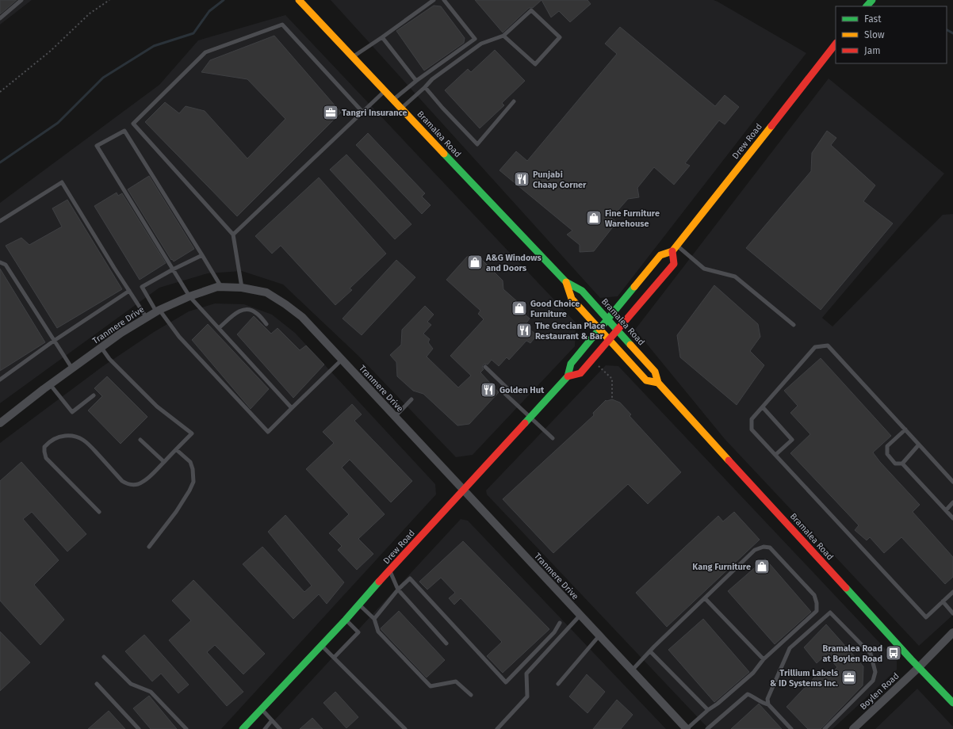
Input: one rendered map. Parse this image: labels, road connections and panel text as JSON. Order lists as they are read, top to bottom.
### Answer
{
  "streets": {
    "main road": ["Bramalea Road", "Drew Road"],
    "street": ["Tranmere Drive", "Boylen Road"]
  },
  "crossings": [
    ["Bramalea Road", "Drew Road"],
    ["Bramalea Road", "Boylen Road"],
    ["Drew Road", "Tranmere Drive"]
  ],
  "places": {
    "office": ["Tangri Insurance", "Trillium Labels & ID Systems Inc."],
    "restaurant": ["Punjabi Chaap Corner", "The Grecian Place Restaurant & Bar", "Golden Hut"],
    "shop": [
      "Fine Furniture Warehouse",
      "A&G Windows and Doors",
      "Good Choice Furniture",
      "Kang Furniture"
    ],
    "bus stop": ["Bramalea Road at Boylen Road"]
  },
  "legend": ["Fast", "Slow", "Jam"]
}
